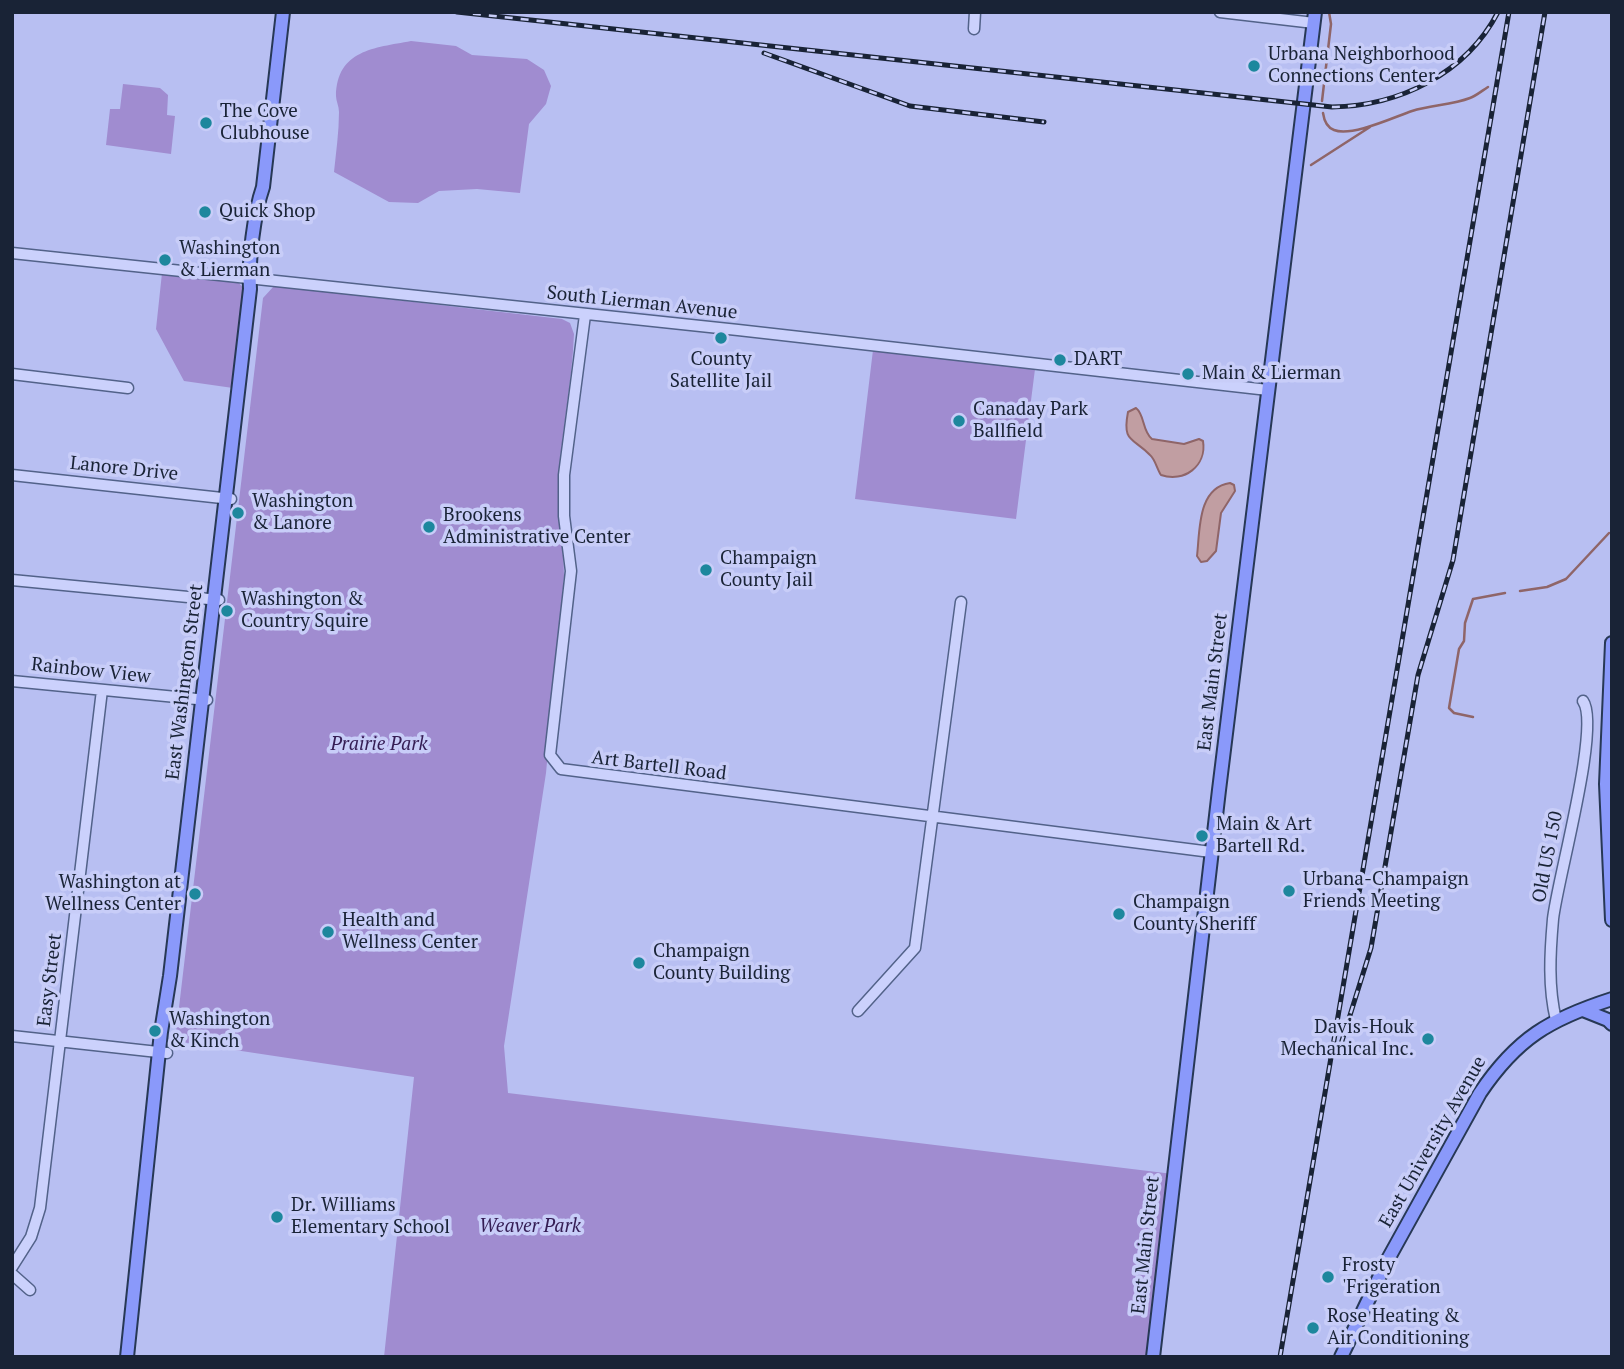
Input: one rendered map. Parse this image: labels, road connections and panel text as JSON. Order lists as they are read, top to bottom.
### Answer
{
  "streets": {
    "main road": ["East Washington Street", "East Main Street", "East University Avenue"],
    "street": [
      "South Lierman Avenue",
      "Lanore Drive",
      "Rainbow View",
      "Art Bartell Road",
      "Old US 150",
      "Easy Street"
    ]
  },
  "crossings": [
    ["South Lierman Avenue", "East Washington Street"],
    ["South Lierman Avenue", "East Main Street"],
    ["South Lierman Avenue", "Art Bartell Road"],
    ["Lanore Drive", "East Washington Street"],
    ["Rainbow View", "East Washington Street"],
    ["Rainbow View", "Easy Street"],
    ["East Main Street", "Art Bartell Road"],
    ["Old US 150", "East University Avenue"]
  ],
  "parks": ["Prairie Park", "Weaver Park"],
  "places": [
    "Urbana Neighborhood Connections Center",
    "The Cove Clubhouse",
    "Quick Shop",
    "Washington & Lierman",
    "County Satellite Jail",
    "DART",
    "Main & Lierman",
    "Canaday Park Ballfield",
    "Washington & Lanore",
    "Brookens Administrative Center",
    "Champaign County Jail",
    "Washington & Country Squire",
    "Main & Art Bartell Rd.",
    "Urbana-Champaign Friends Meeting",
    "Washington at Wellness Center",
    "Champaign County Sheriff",
    "Health and Wellness Center",
    "Champaign County Building",
    "Washington & Kinch",
    "Davis-Houk Mechanical Inc.",
    "Dr. Williams Elementary School",
    "Frosty 'Frigeration",
    "Rose Heating & Air Conditioning"
  ]
}
